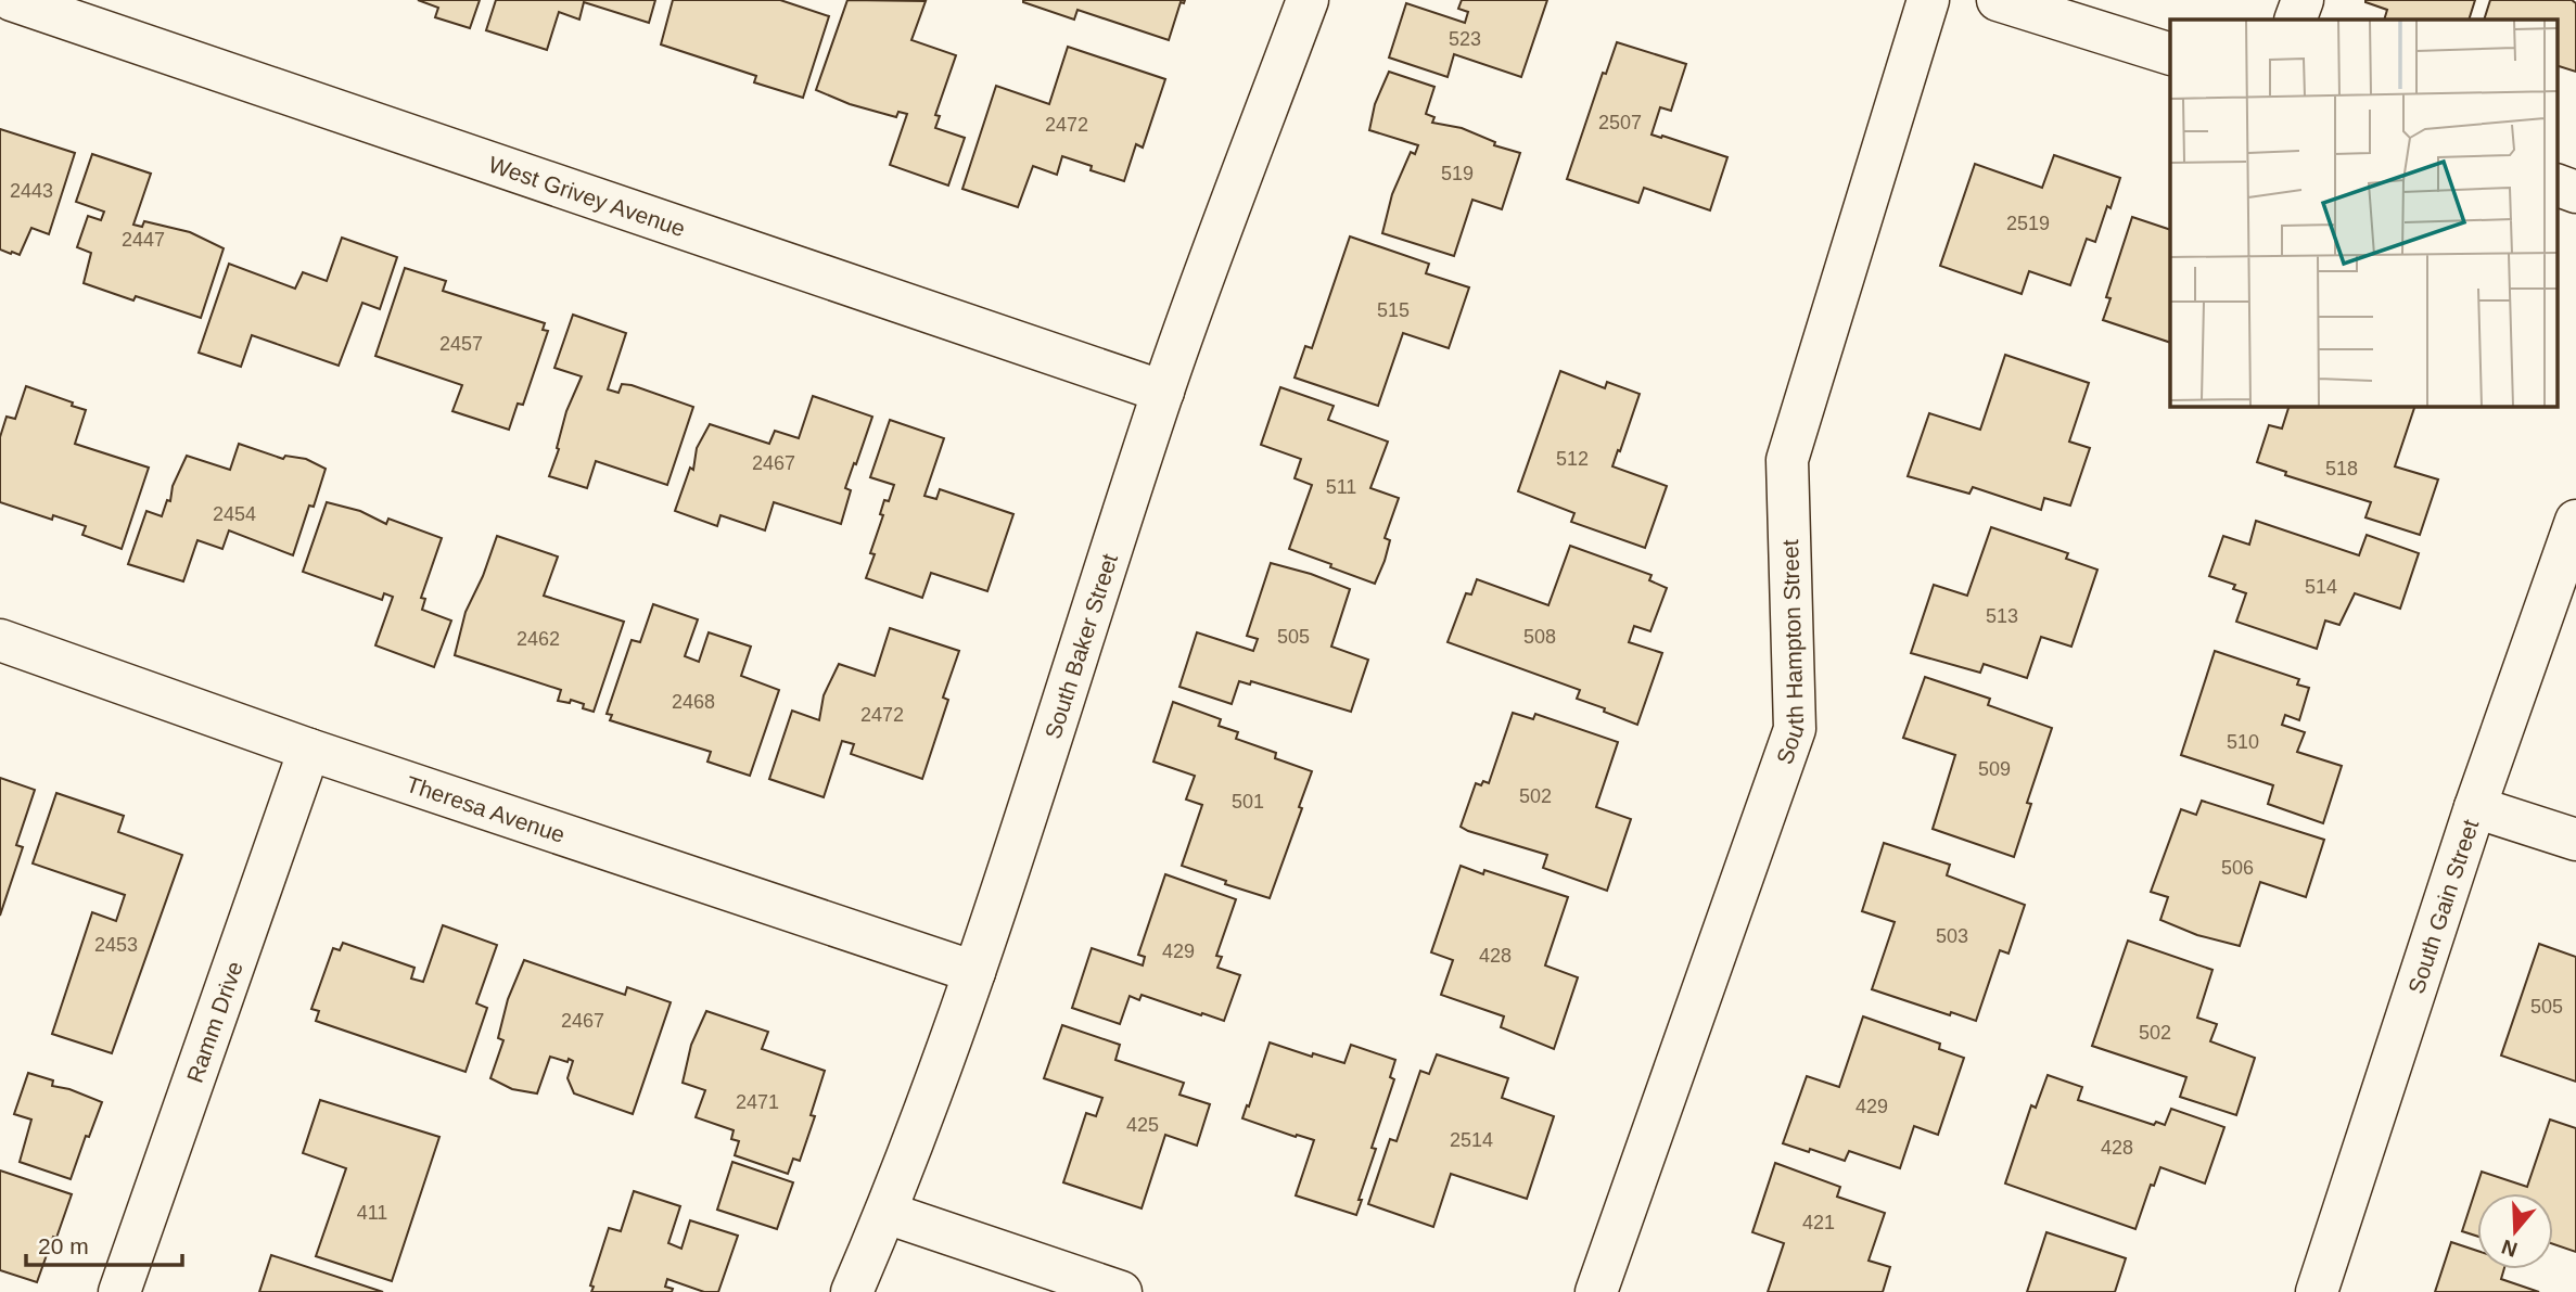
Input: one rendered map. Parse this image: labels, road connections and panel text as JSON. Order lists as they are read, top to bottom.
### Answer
{
  "streets": {
    "street": [
      "West Grivey Avenue",
      "South Baker Street",
      "South Hampton Street",
      "Theresa Avenue",
      "South Gain Street",
      "Ramm Drive"
    ]
  },
  "crossings": [
    ["West Grivey Avenue", "South Baker Street"],
    ["South Baker Street", "Theresa Avenue"],
    ["Theresa Avenue", "Ramm Drive"]
  ],
  "house_numbers": [
    "523",
    "2507",
    "2472",
    "519",
    "2443",
    "2519",
    "2447",
    "515",
    "2457",
    "512",
    "2467",
    "518",
    "511",
    "2454",
    "514",
    "513",
    "505",
    "508",
    "2462",
    "2468",
    "2472",
    "510",
    "509",
    "502",
    "501",
    "506",
    "503",
    "2453",
    "429",
    "428",
    "505",
    "2467",
    "502",
    "2471",
    "429",
    "425",
    "2514",
    "428",
    "411",
    "421"
  ],
  "scale_bar": "20 m",
  "north": "bottom"
}
